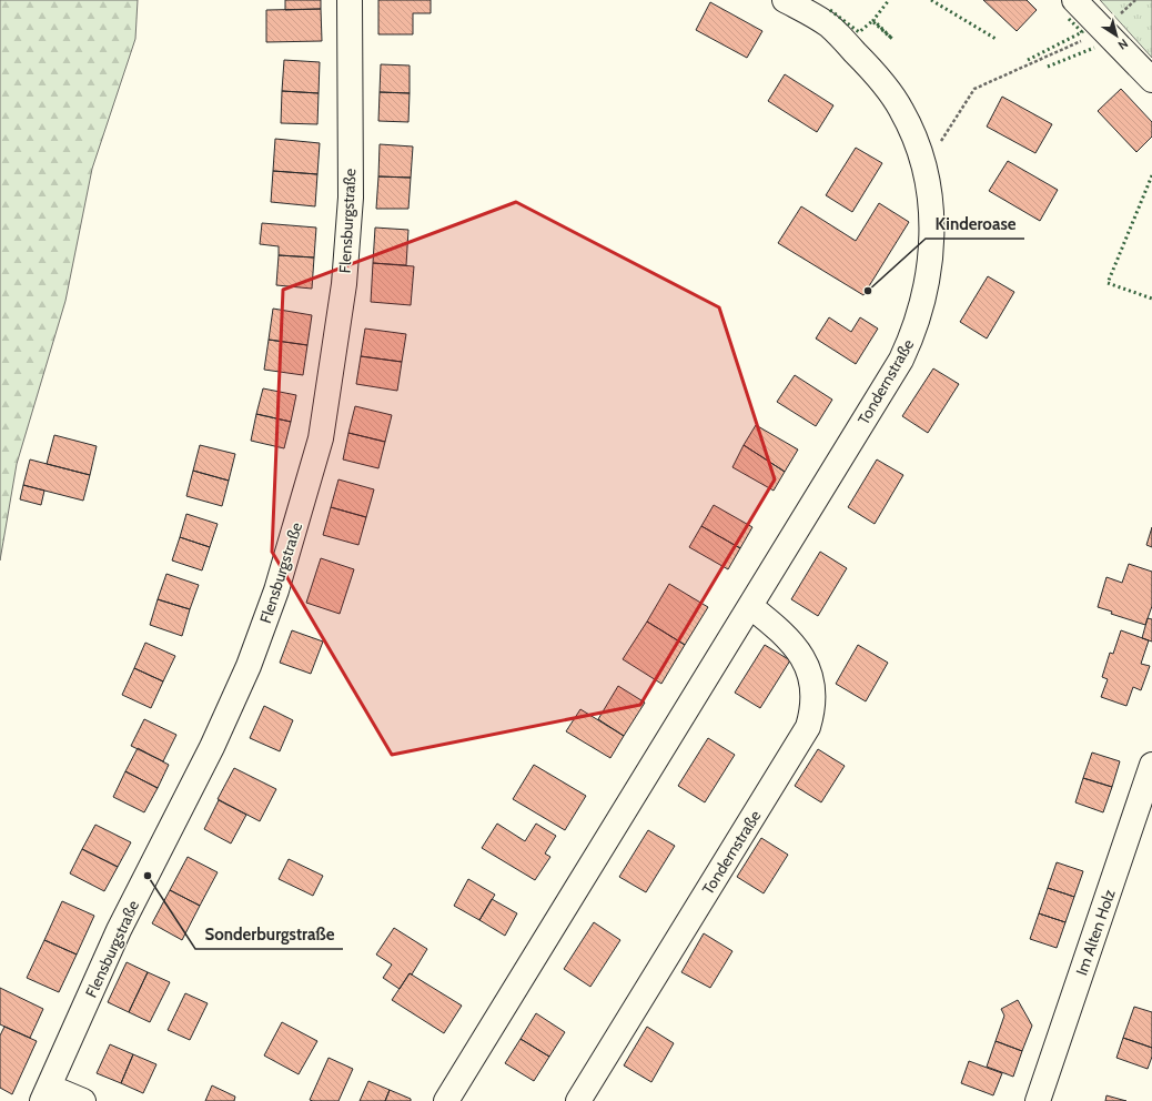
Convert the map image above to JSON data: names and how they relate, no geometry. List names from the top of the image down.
{
  "streets": {
    "street": ["Flensburgstraße", "Tondernstraße", "Im Alten Holz"]
  },
  "places": ["Kinderoase", "Sonderburgstraße"],
  "north": "bottom right"
}
